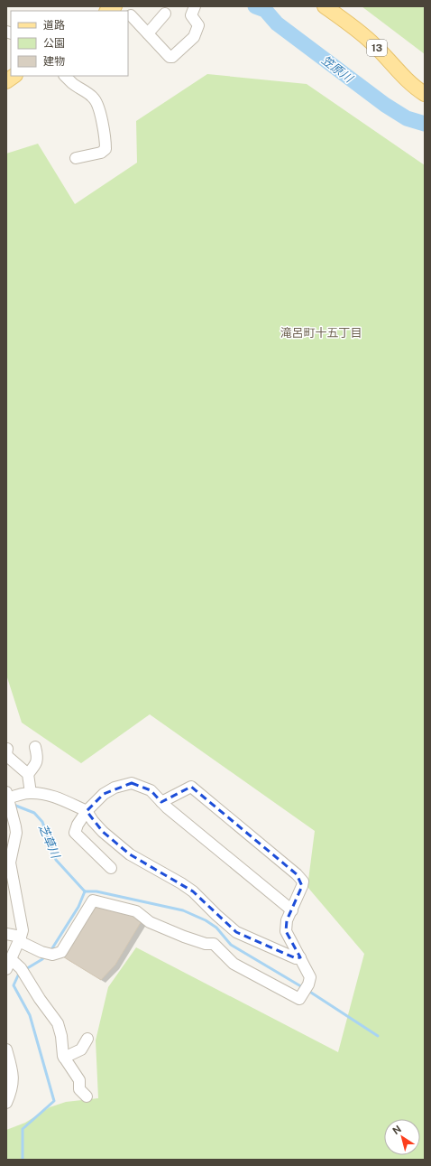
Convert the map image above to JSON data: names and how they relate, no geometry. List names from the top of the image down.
{
  "streets": {
    "main road": ["13"]
  },
  "districts": ["滝呂町十五丁目"],
  "water": ["笠原川", "芝草川"],
  "legend": ["道路", "公園", "建物"],
  "north": "top left"
}
